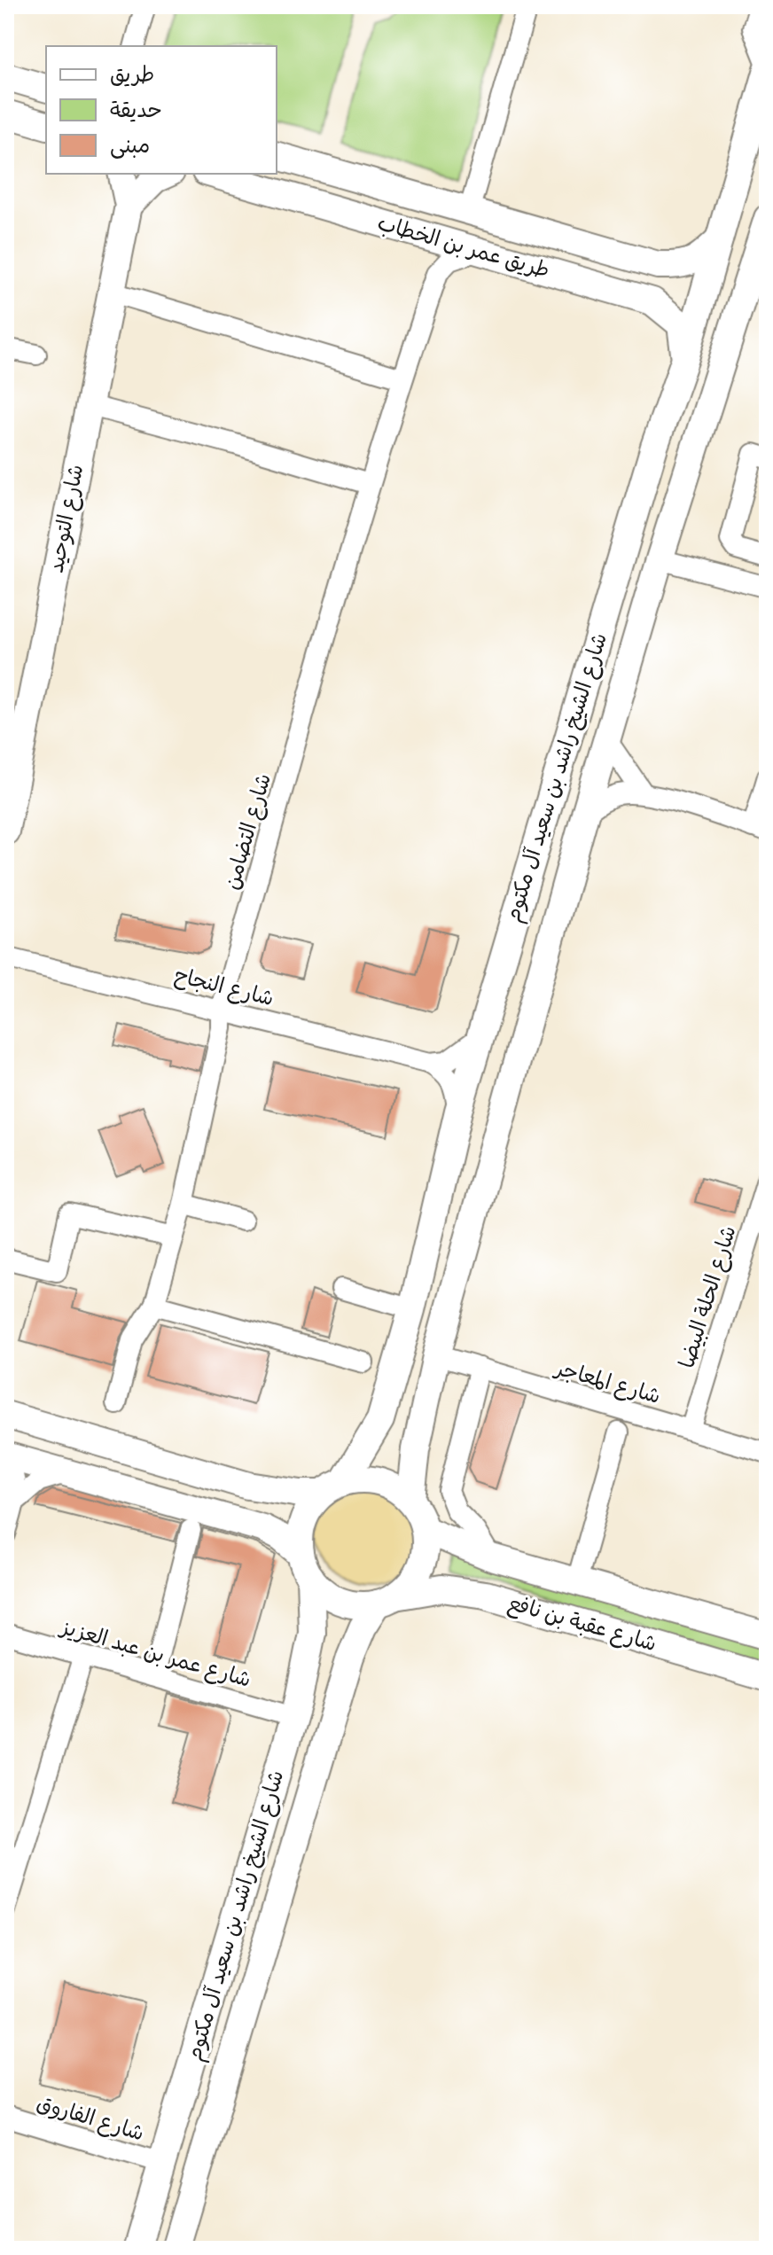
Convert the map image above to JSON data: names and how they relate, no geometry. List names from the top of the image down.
{
  "streets": {
    "street": [
      "طريق عمر بن الخطاب",
      "شارع التوحيد",
      "شارع الشيخ راشد بن سعيد آل مكتوم",
      "شارع التضامن",
      "شارع النجاح",
      "شارع الحلة البيضا",
      "شارع المعاجر",
      "شارع عقبة بن نافع",
      "شارع عمر بن عبد العزيز",
      "شارع الفاروق"
    ]
  },
  "crossings": [
    ["طريق عمر بن الخطاب", "شارع الشيخ راشد بن سعيد آل مكتوم"],
    ["شارع الشيخ راشد بن سعيد آل مكتوم", "شارع النجاح"],
    ["شارع الشيخ راشد بن سعيد آل مكتوم", "شارع المعاجر"],
    ["شارع الشيخ راشد بن سعيد آل مكتوم", "شارع عقبة بن نافع"],
    ["شارع الشيخ راشد بن سعيد آل مكتوم", "شارع عمر بن عبد العزيز"],
    ["شارع الشيخ راشد بن سعيد آل مكتوم", "شارع الفاروق"],
    ["شارع التضامن", "شارع النجاح"],
    ["شارع الحلة البيضا", "شارع المعاجر"]
  ],
  "legend": ["طريق", "حديقة", "مبنى"]
}
